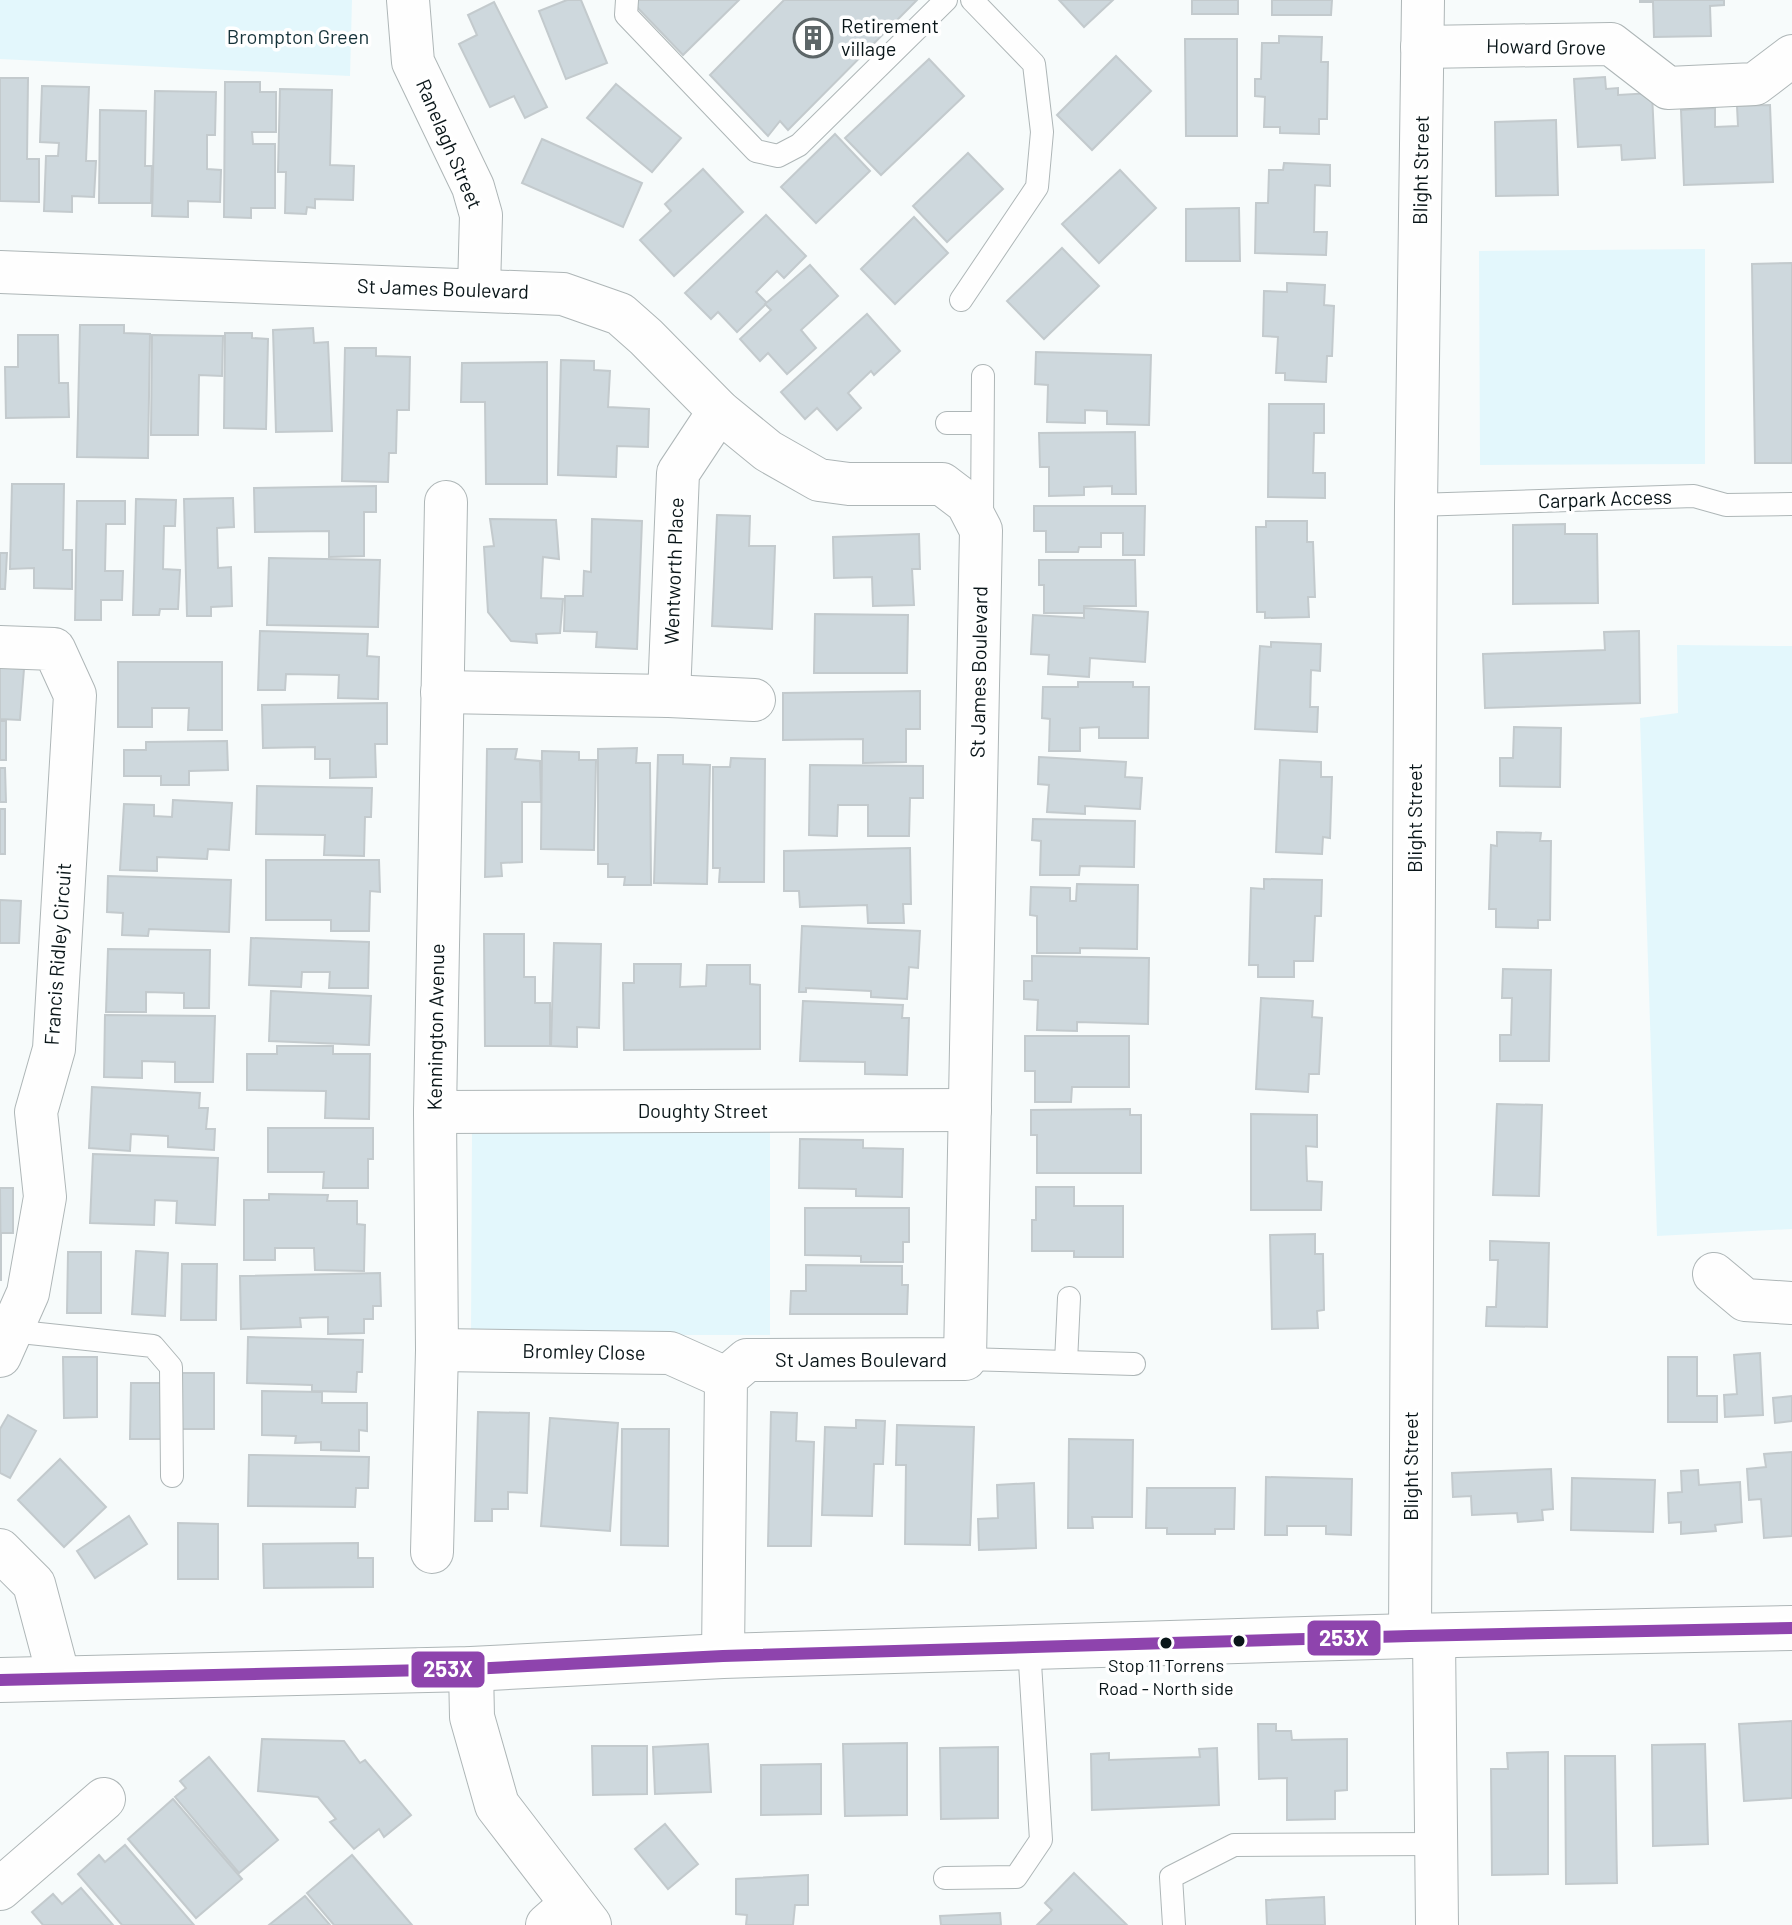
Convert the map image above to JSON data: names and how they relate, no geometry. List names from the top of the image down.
{
  "streets": {
    "street": [
      "Howard Grove",
      "Ranelagh Street",
      "Blight Street",
      "St James Boulevard",
      "Wentworth Place",
      "Francis Ridley Circuit",
      "Kennington Avenue",
      "Doughty Street",
      "Bromley Close"
    ],
    "lane": ["Carpark Access"]
  },
  "crossings": [
    ["Howard Grove", "Blight Street"],
    ["Ranelagh Street", "St James Boulevard"],
    ["Blight Street", "Carpark Access"],
    ["St James Boulevard", "Wentworth Place"],
    ["St James Boulevard", "Doughty Street"],
    ["St James Boulevard", "Bromley Close"],
    ["Kennington Avenue", "Doughty Street"],
    ["Kennington Avenue", "Bromley Close"]
  ],
  "parks": ["Brompton Green"],
  "places": {
    "building": ["Retirement village"],
    "other": ["Stop 11 Torrens Road - North side"]
  },
  "lines": ["transit line 253X"]
}
